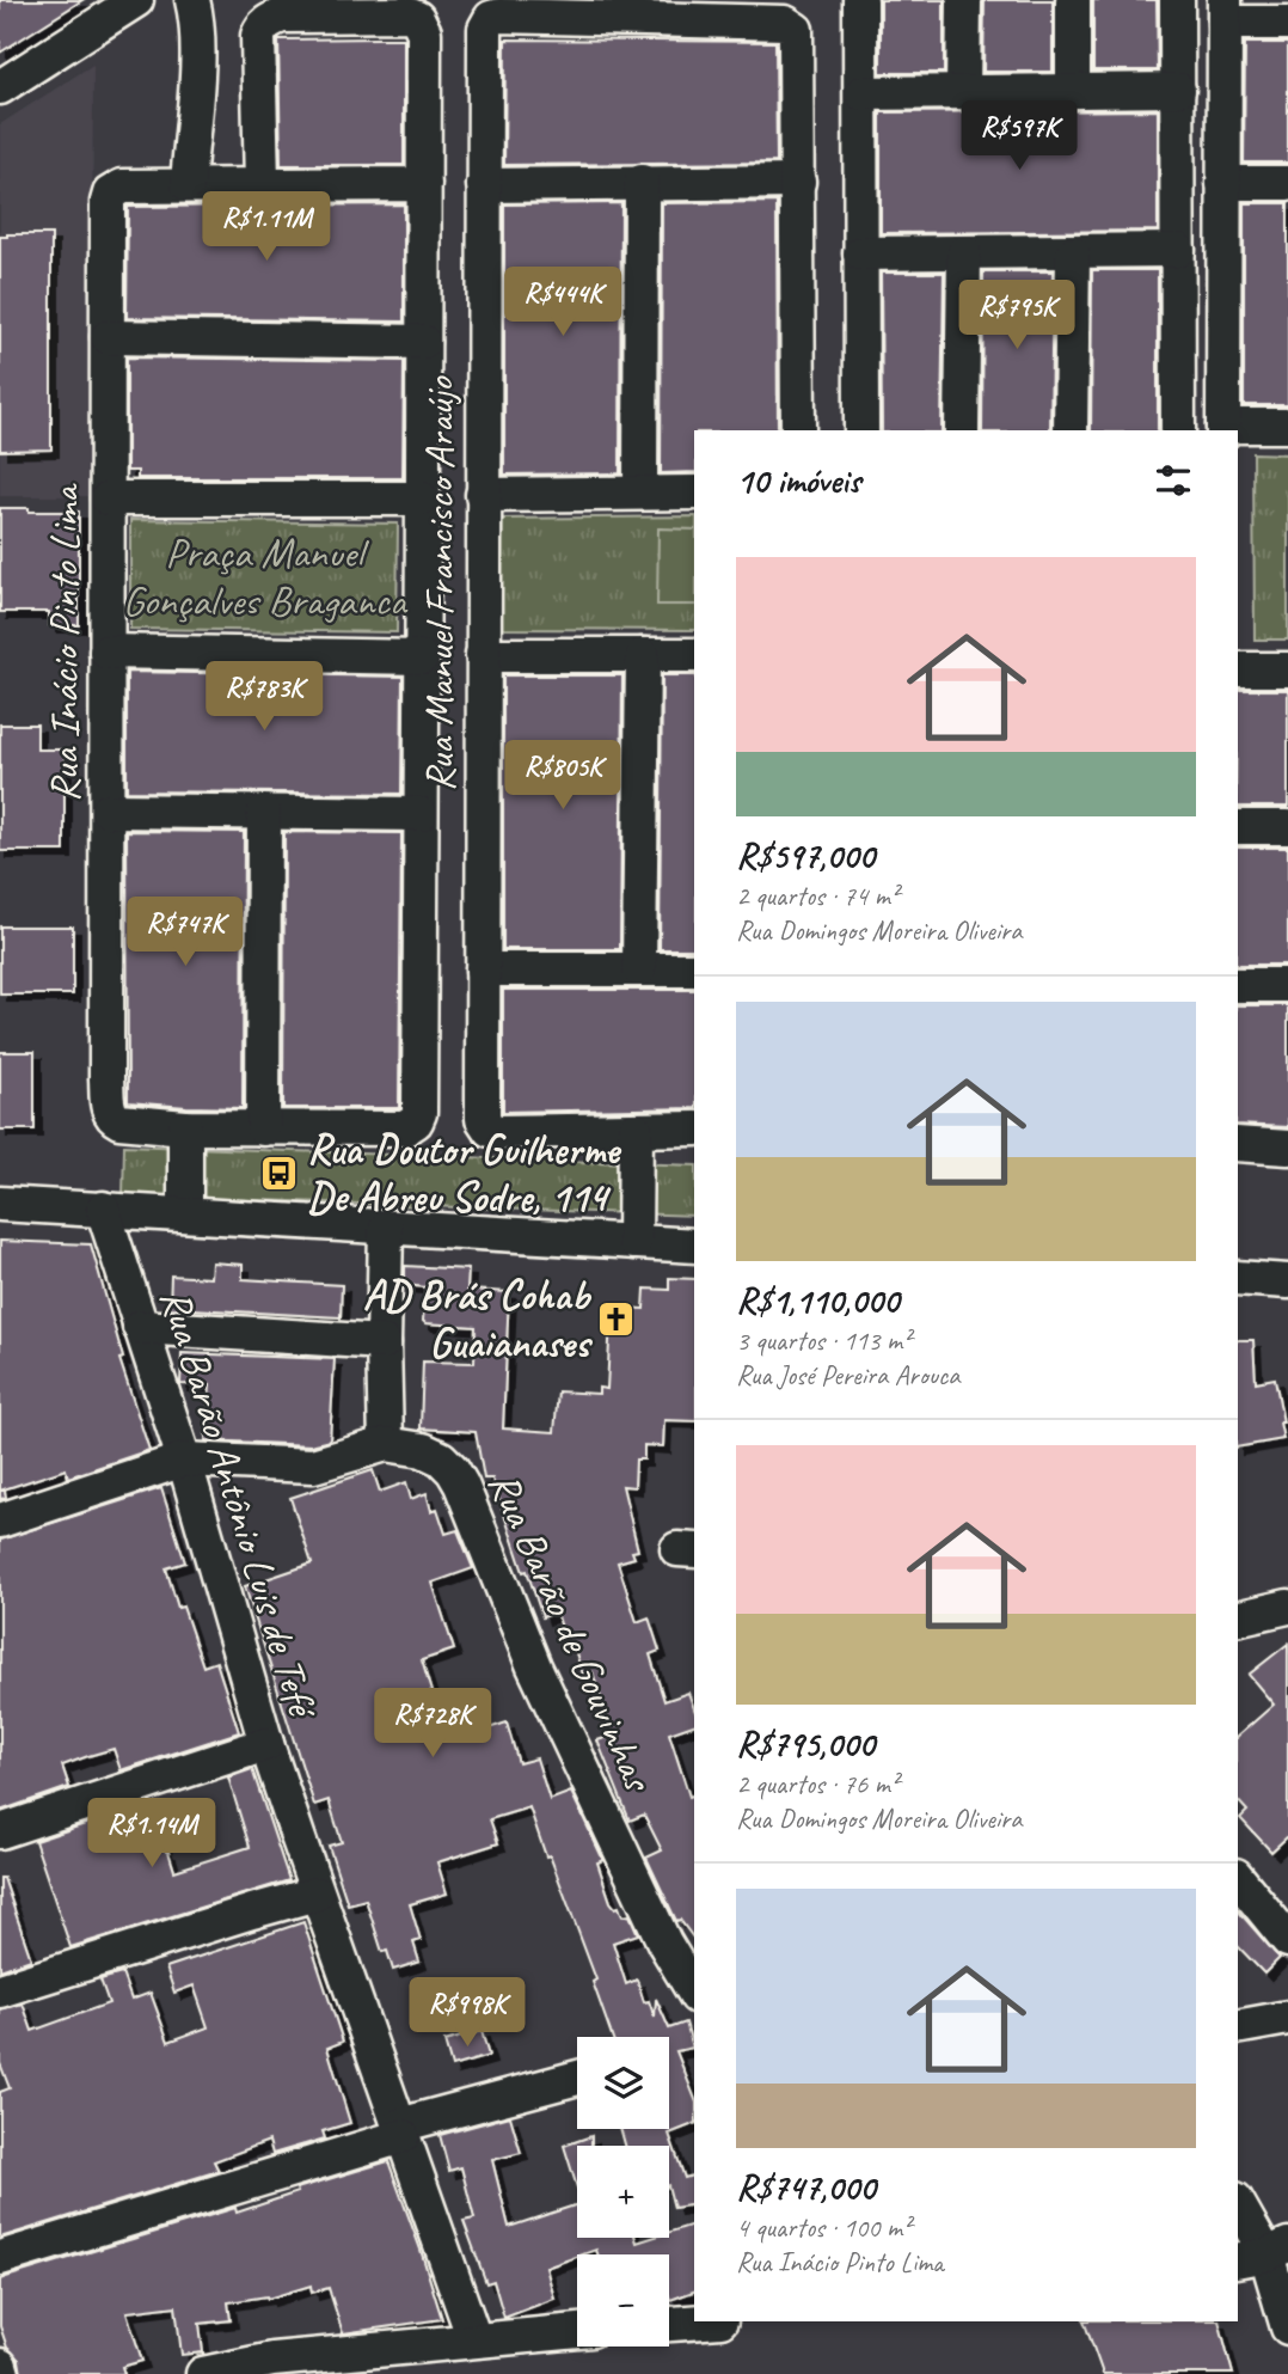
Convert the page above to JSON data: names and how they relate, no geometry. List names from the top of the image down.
{
  "streets": {
    "street": [
      "Rua Manuel Francisco Araújo",
      "Rua Inácio Pinto Lima",
      "Rua Barão Antônio Luis de Tefé",
      "Rua Barão de Gouvinhas"
    ]
  },
  "parks": ["Praça Manuel Gonçalves Braganca"],
  "places": {
    "bus stop": ["Rua Doutor Guilherme De Abreu Sodre, 114"],
    "church": ["AD Brás Cohab Guaianases"]
  },
  "page": {
    "price": [
      "R$597K",
      "R$1.11M",
      "R$444K",
      "R$795K",
      "R$783K",
      "R$805K",
      "R$747K",
      "R$728K",
      "R$1.14M",
      "R$998K"
    ],
    "heading": "10 imóveis",
    "list": [
      {
        "name": "R$597,000",
        "note": "2 quartos · 74 m² · Rua Domingos Moreira Oliveira"
      },
      {
        "name": "R$1,110,000",
        "note": "3 quartos · 113 m² · Rua José Pereira Arouca"
      },
      {
        "name": "R$795,000",
        "note": "2 quartos · 76 m² · Rua Domingos Moreira Oliveira"
      },
      {
        "name": "R$747,000",
        "note": "4 quartos · 100 m² · Rua Inácio Pinto Lima"
      }
    ],
    "map_buttons": ["+", "−"]
  }
}
